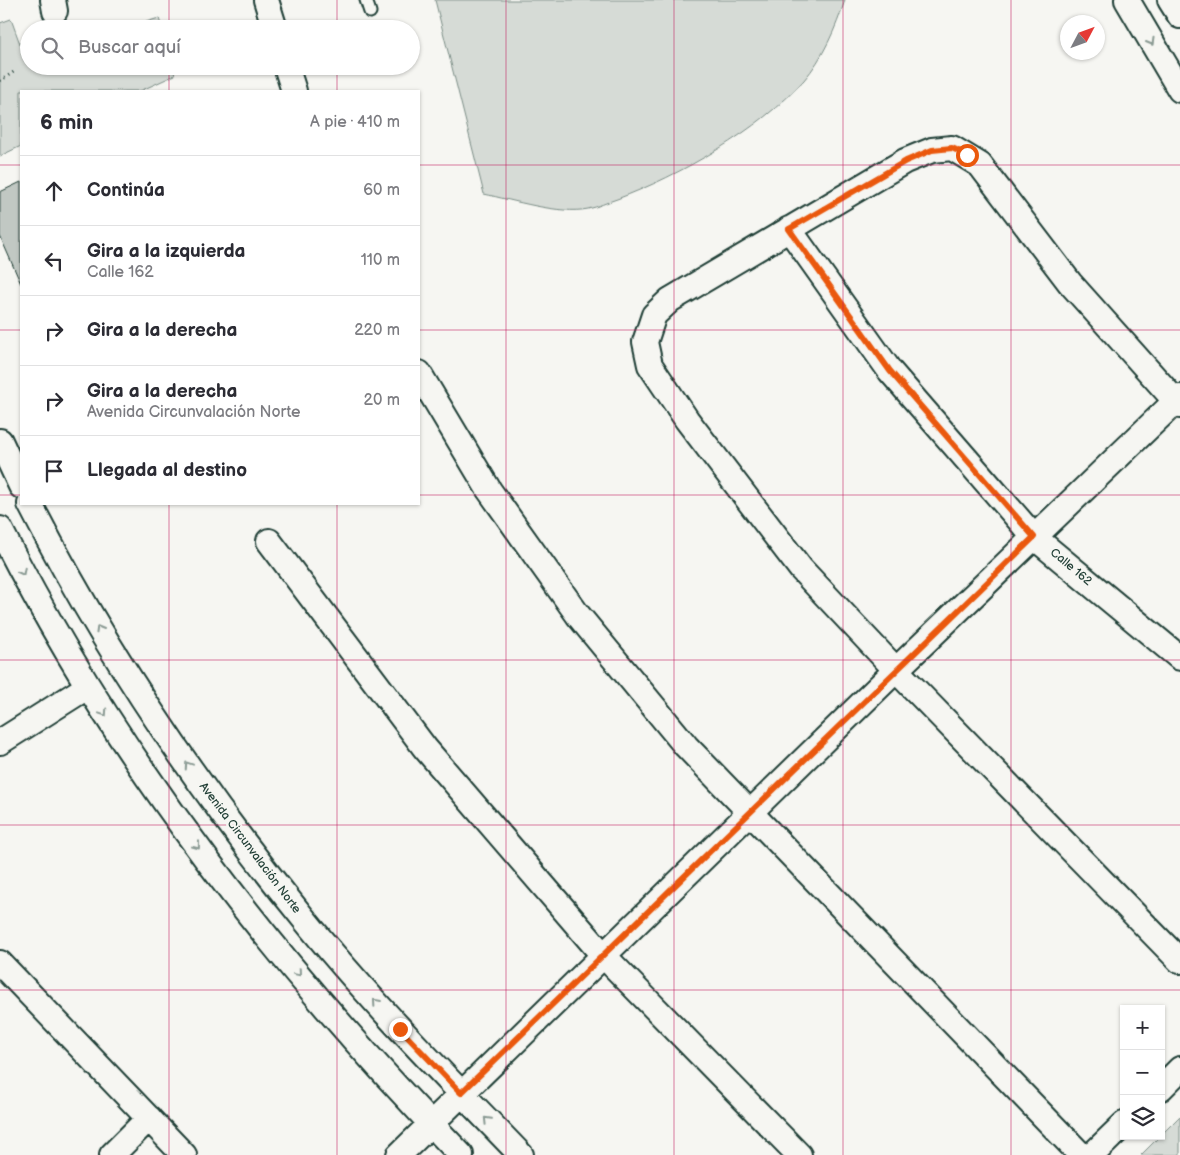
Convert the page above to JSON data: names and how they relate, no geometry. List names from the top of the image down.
{
  "streets": {
    "street": ["Calle 162", "Avenida Circunvalación Norte"]
  },
  "north": "top right",
  "page": {
    "search": "Buscar aquí",
    "heading": ["6 min", "A pie · 410 m"],
    "list": [
      ["Continúa", "60 m"],
      ["Gira a la izquierda", "Calle 162", "110 m"],
      ["Gira a la derecha", "220 m"],
      ["Gira a la derecha", "Avenida Circunvalación Norte", "20 m"],
      "Llegada al destino"
    ],
    "map_buttons": ["+", "−"]
  }
}
